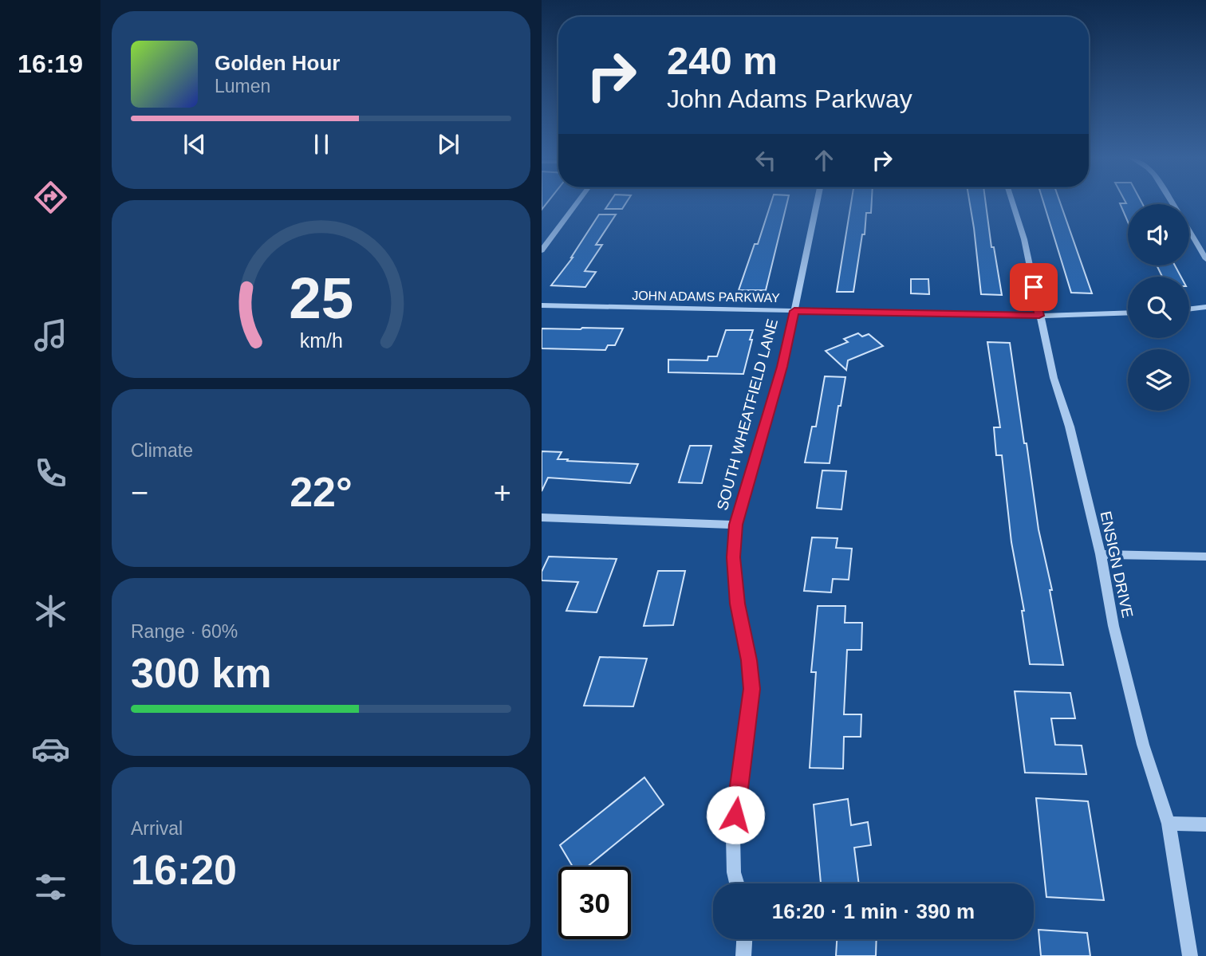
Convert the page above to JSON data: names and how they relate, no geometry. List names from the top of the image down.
{
  "streets": {
    "street": ["JOHN ADAMS PARKWAY", "SOUTH WHEATFIELD LANE", "ENSIGN DRIVE"]
  },
  "crossings": [
    ["JOHN ADAMS PARKWAY", "SOUTH WHEATFIELD LANE"],
    ["JOHN ADAMS PARKWAY", "ENSIGN DRIVE"]
  ],
  "page": {
    "tabs": "16:19",
    "turn": ["240 m", "John Adams Parkway"],
    "song": ["Golden Hour", "Lumen"],
    "tile": [
      "Climate",
      ["Range · 60%", "300 km"],
      ["Arrival", "16:20"]
    ],
    "heat": ["−", "22°", "+"],
    "limit": "30",
    "trip": "16:20 · 1 min · 390 m",
    "gauge": ["25", "km/h"]
  }
}
